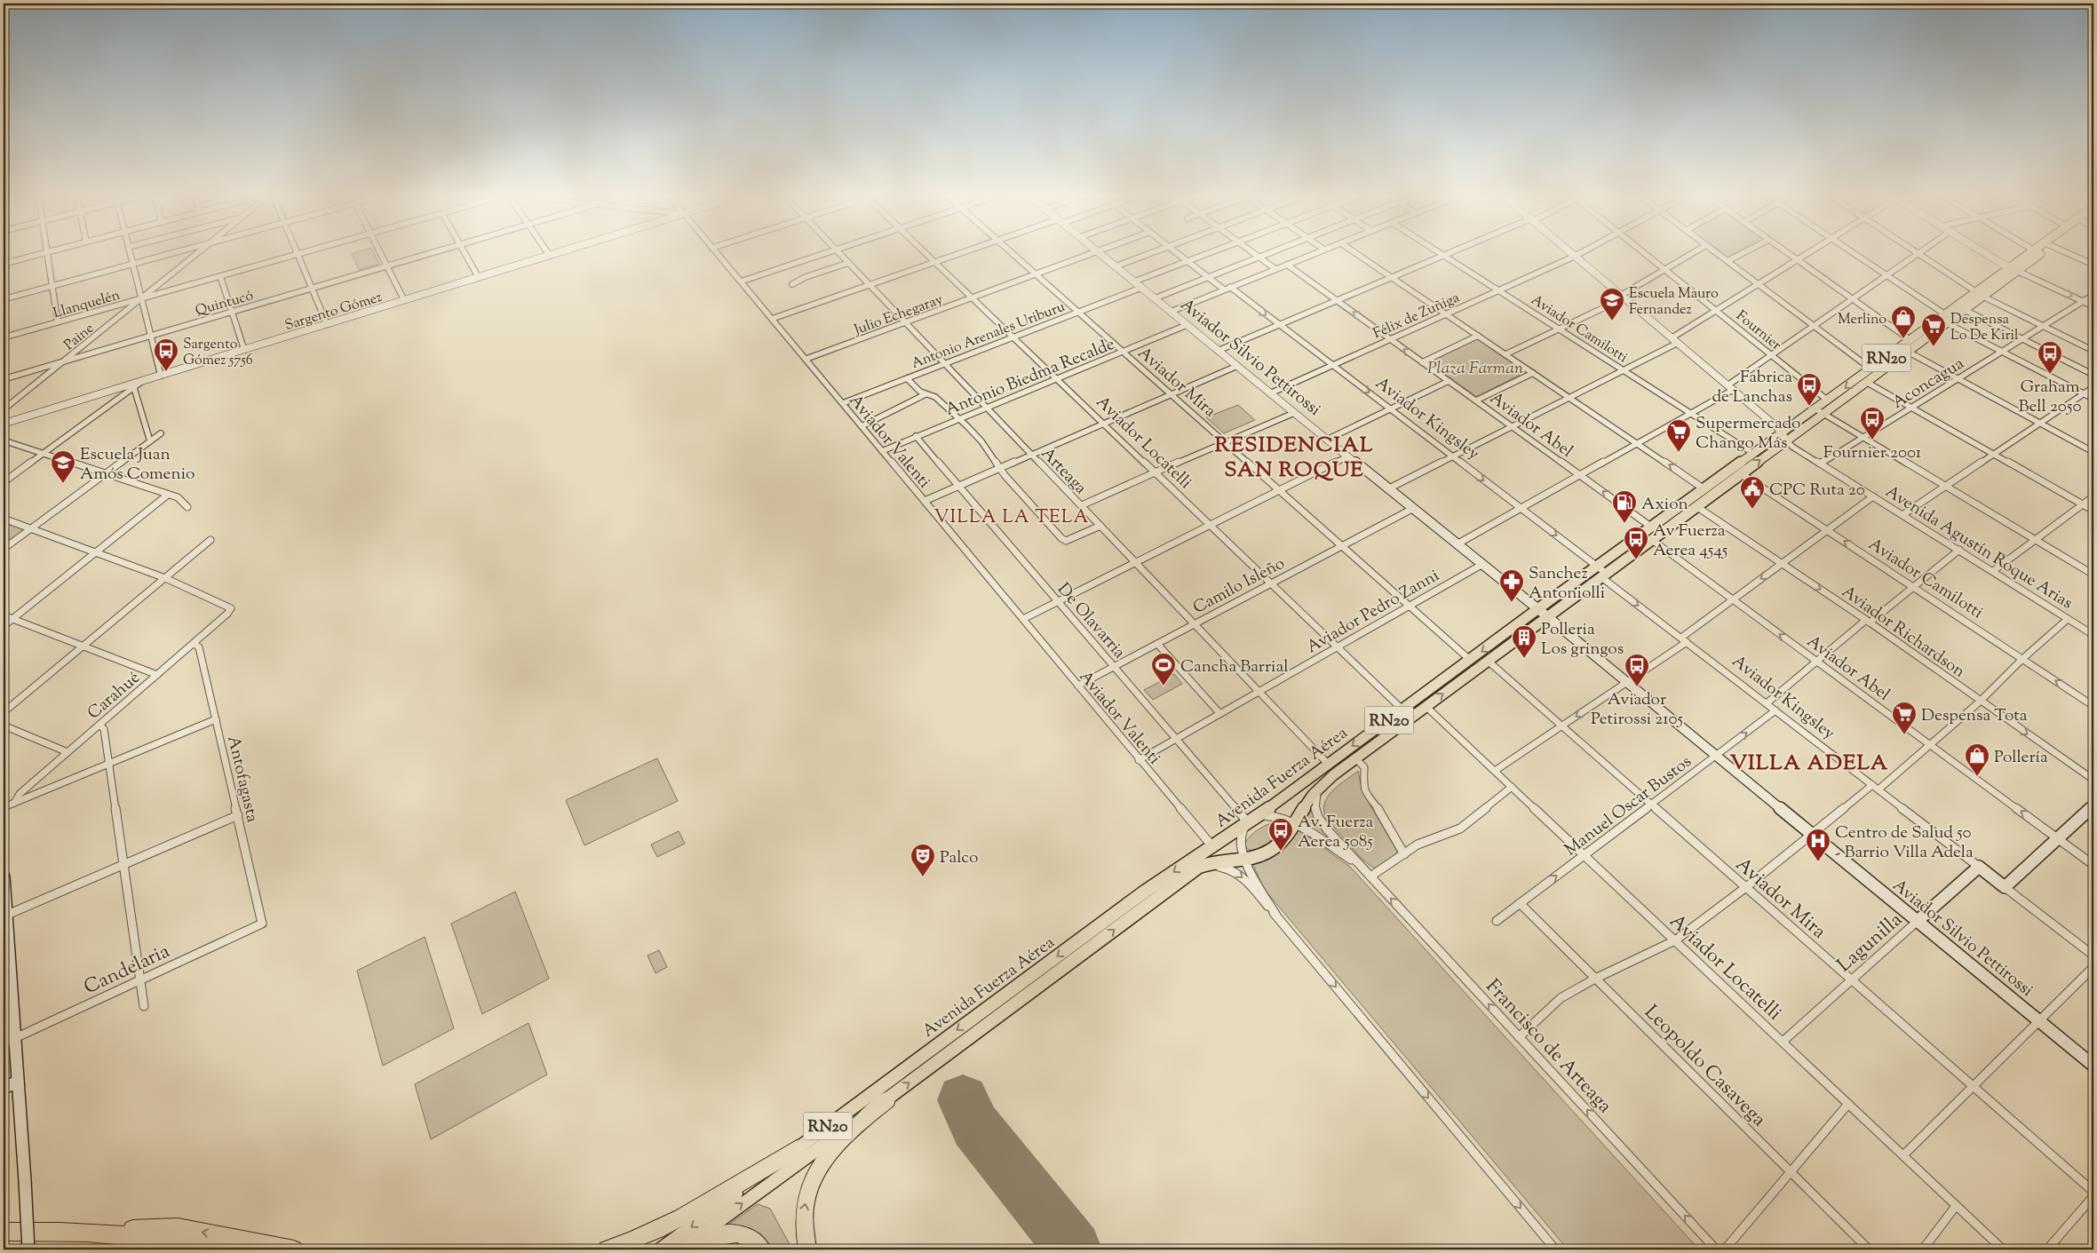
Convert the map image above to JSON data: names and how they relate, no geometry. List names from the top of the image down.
{
  "streets": {
    "main road": [
      "Sargento Gómez",
      "Aviador Silvio Pettirossi",
      "RN20",
      "Aviador Kingsley",
      "Avenida Agustín Roque Arias",
      "Avenida Fuerza Aérea",
      "Lagunilla"
    ],
    "street": [
      "Quintucó",
      "Llanquelén",
      "Julio Echegaray",
      "Félix de Zuñiga",
      "Aviador Camilotti",
      "Fournier",
      "Antonio Arenales Uriburu",
      "Paine",
      "Antonio Biedma Recalde",
      "Aviador Mira",
      "Aconcagua",
      "Aviador Abel",
      "Aviador Valenti",
      "Aviador Locatelli",
      "Arteaga",
      "Camilo Isleño",
      "Aviador Pedro Zanni",
      "De Olavarria",
      "Aviador Richardson",
      "Carahué",
      "Antofagasta",
      "Manuel Oscar Bustos",
      "Candelaria",
      "Francisco de Arteaga",
      "Leopoldo Casavega"
    ]
  },
  "crossings": [
    ["Quintucó", "Paine"],
    ["Llanquelén", "Paine"],
    ["Julio Echegaray", "Aviador Mira"],
    ["Julio Echegaray", "Aviador Valenti"],
    ["Julio Echegaray", "Aviador Locatelli"],
    ["Julio Echegaray", "Arteaga"],
    ["Félix de Zuñiga", "Aviador Camilotti"],
    ["Félix de Zuñiga", "Aviador Silvio Pettirossi"],
    ["Félix de Zuñiga", "Aviador Kingsley"],
    ["Félix de Zuñiga", "Aviador Abel"],
    ["Félix de Zuñiga", "Avenida Agustín Roque Arias"],
    ["Aviador Camilotti", "Avenida Fuerza Aérea"],
    ["Fournier", "Avenida Fuerza Aérea"],
    ["Antonio Arenales Uriburu", "Aviador Silvio Pettirossi"],
    ["Antonio Arenales Uriburu", "Aviador Mira"],
    ["Antonio Arenales Uriburu", "Aviador Valenti"],
    ["Antonio Arenales Uriburu", "Aviador Locatelli"],
    ["Antonio Arenales Uriburu", "Arteaga"],
    ["Aviador Silvio Pettirossi", "Antonio Biedma Recalde"],
    ["Aviador Silvio Pettirossi", "Camilo Isleño"],
    ["Aviador Silvio Pettirossi", "Aviador Pedro Zanni"],
    ["Aviador Silvio Pettirossi", "Avenida Fuerza Aérea"],
    ["Aviador Silvio Pettirossi", "Manuel Oscar Bustos"],
    ["Aviador Silvio Pettirossi", "Lagunilla"],
    ["Antonio Biedma Recalde", "Aviador Mira"],
    ["Antonio Biedma Recalde", "Aviador Valenti"],
    ["Antonio Biedma Recalde", "Aviador Locatelli"],
    ["Antonio Biedma Recalde", "Arteaga"],
    ["Antonio Biedma Recalde", "De Olavarria"],
    ["Aviador Mira", "Camilo Isleño"],
    ["Aviador Mira", "Aviador Pedro Zanni"],
    ["Aviador Mira", "Avenida Fuerza Aérea"],
    ["Aviador Mira", "Manuel Oscar Bustos"],
    ["Aviador Mira", "Lagunilla"],
    ["Aconcagua", "Avenida Agustín Roque Arias"],
    ["Aviador Kingsley", "Avenida Fuerza Aérea"],
    ["Aviador Kingsley", "Manuel Oscar Bustos"],
    ["Aviador Kingsley", "Lagunilla"],
    ["Aviador Abel", "Avenida Fuerza Aérea"],
    ["Aviador Valenti", "Camilo Isleño"],
    ["Aviador Valenti", "Aviador Pedro Zanni"],
    ["Aviador Valenti", "Avenida Fuerza Aérea"],
    ["Aviador Locatelli", "Camilo Isleño"],
    ["Aviador Locatelli", "Aviador Pedro Zanni"],
    ["Aviador Locatelli", "Avenida Fuerza Aérea"],
    ["Aviador Locatelli", "Manuel Oscar Bustos"],
    ["Aviador Locatelli", "Lagunilla"],
    ["Arteaga", "Camilo Isleño"],
    ["Arteaga", "Aviador Pedro Zanni"],
    ["Arteaga", "Avenida Fuerza Aérea"],
    ["Avenida Agustín Roque Arias", "Avenida Fuerza Aérea"],
    ["Camilo Isleño", "De Olavarria"],
    ["Aviador Pedro Zanni", "De Olavarria"],
    ["De Olavarria", "Avenida Fuerza Aérea"],
    ["Aviador Richardson", "Avenida Fuerza Aérea"],
    ["Carahué", "Antofagasta"],
    ["Avenida Fuerza Aérea", "Francisco de Arteaga"],
    ["Antofagasta", "Candelaria"],
    ["Manuel Oscar Bustos", "Leopoldo Casavega"]
  ],
  "one_way": [
    "Aviador Kingsley",
    "Aviador Abel",
    "Aviador Richardson",
    "Manuel Oscar Bustos",
    "Francisco de Arteaga"
  ],
  "districts": ["RESIDENCIAL SAN ROQUE", "VILLA LA TELA", "VILLA ADELA"],
  "parks": ["Plaza Farman"],
  "places": {
    "school or university": ["Escuela Mauro Fernandez", "Escuela Juan Amós Comenio"],
    "shop": ["Merlino", "Pollería"],
    "supermarket": ["Despensa Lo De Kiril", "Supermercado Chango Más", "Despensa Tota"],
    "bus stop": [
      "Sargento Gómez 5756",
      "Graham Bell 2050",
      "Fabrica de Lanchas",
      "Fournier 2001",
      "Av Fuerza Aerea 4545",
      "Aviador Petirossi 2105",
      "Av. Fuerza Aerea 5085"
    ],
    "public building": ["CPC Ruta 20"],
    "fuel station": ["Axion"],
    "pharmacy": ["Sanchez Antoniolli"],
    "building": ["Polleria Los gringos"],
    "sports": ["Cancha Barrial"],
    "hospital": ["Centro de Salud 50 - Barrio Villa Adela"],
    "theatre": ["Palco"]
  }
}
